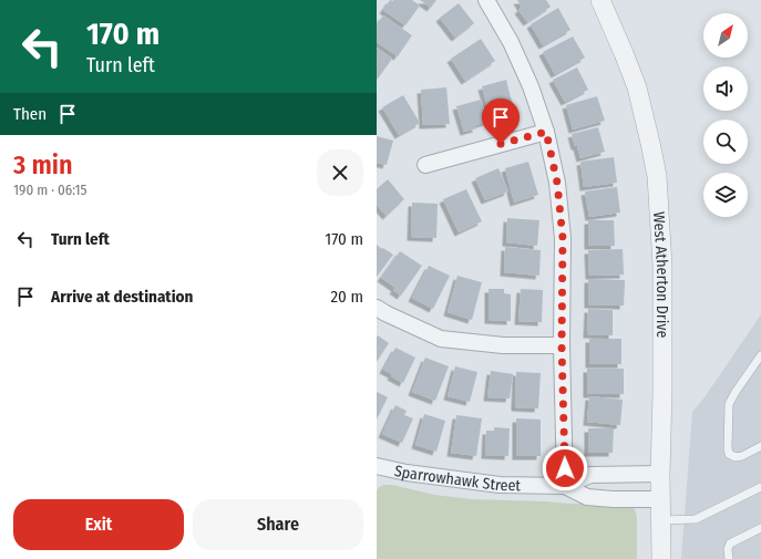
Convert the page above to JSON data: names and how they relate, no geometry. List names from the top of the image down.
{
  "streets": {
    "street": ["West Atherton Drive", "Sparrowhawk Street"]
  },
  "north": "top right",
  "page": {
    "turn": ["170 m", "Turn left"],
    "then": "Then",
    "heading": ["3 min", "190 m · 06:15"],
    "list": [
      {
        "name": "Turn left",
        "value": "170 m"
      },
      {
        "name": "Arrive at destination",
        "value": "20 m"
      }
    ],
    "buttons": ["Exit", "Share"]
  }
}
